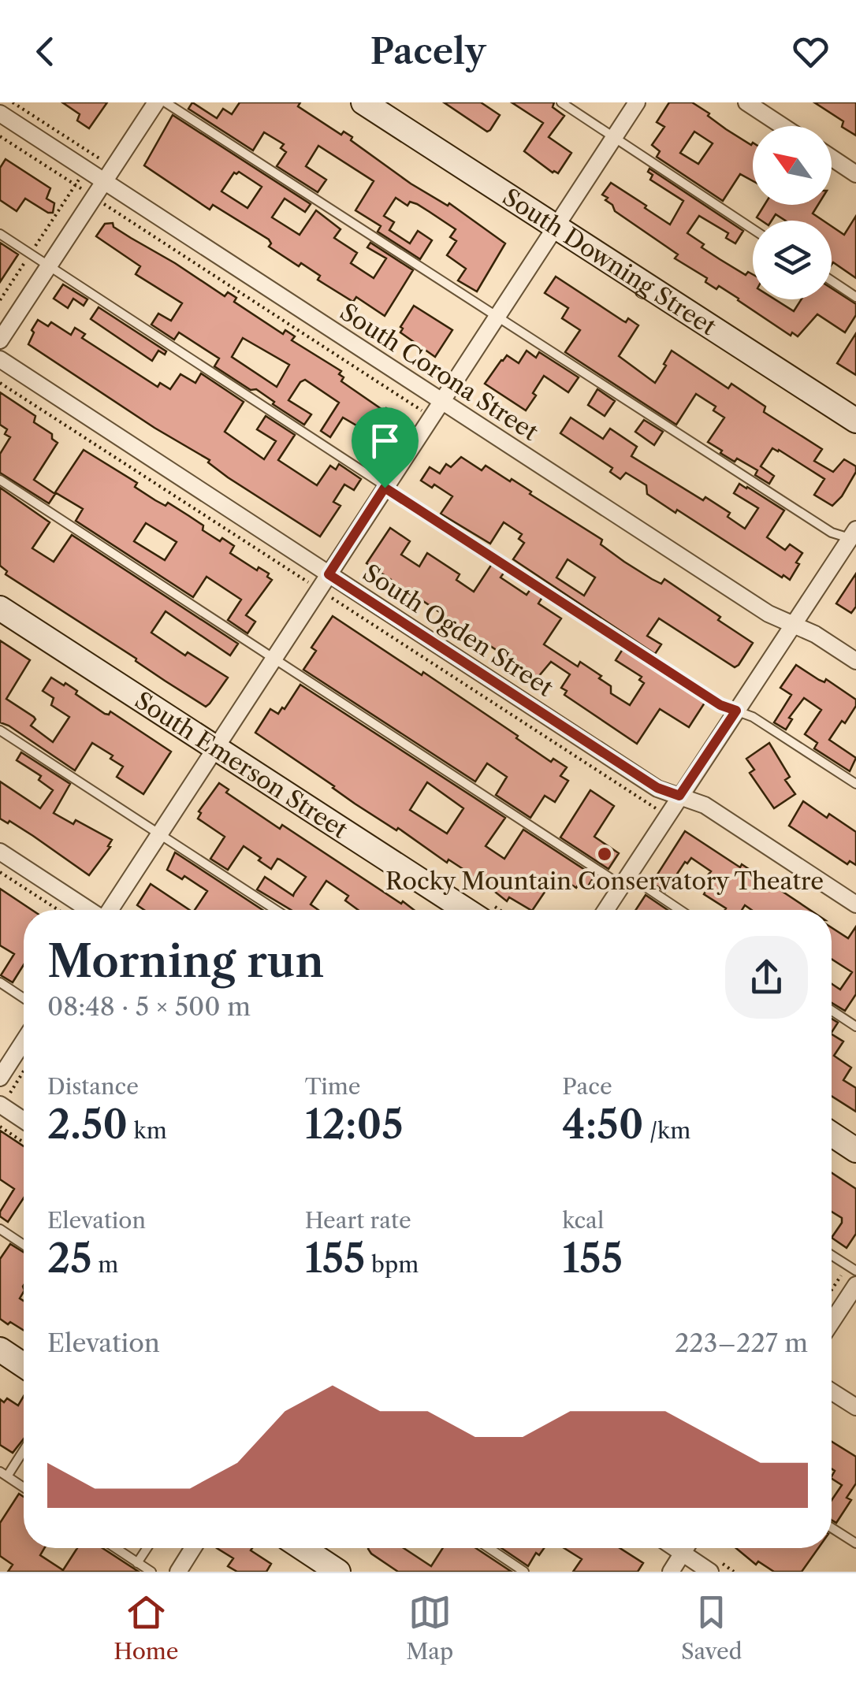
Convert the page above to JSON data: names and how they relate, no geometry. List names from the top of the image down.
{
  "streets": {
    "street": [
      "South Downing Street",
      "South Corona Street",
      "South Ogden Street",
      "South Emerson Street"
    ]
  },
  "places": ["Rocky Mountain Conservatory Theatre"],
  "north": "top left",
  "page": {
    "header": "Pacely",
    "heading": ["Morning run", "08:48 · 5 × 500 m"],
    "stats": [
      ["Distance", "2.50 km"],
      ["Time", "12:05"],
      ["Pace", "4:50 /km"],
      ["Elevation", "25 m"],
      ["Heart rate", "155 bpm"],
      ["kcal", "155"]
    ],
    "chart": ["Elevation", "223–227 m"],
    "tabs": ["Home", "Map", "Saved"]
  }
}
